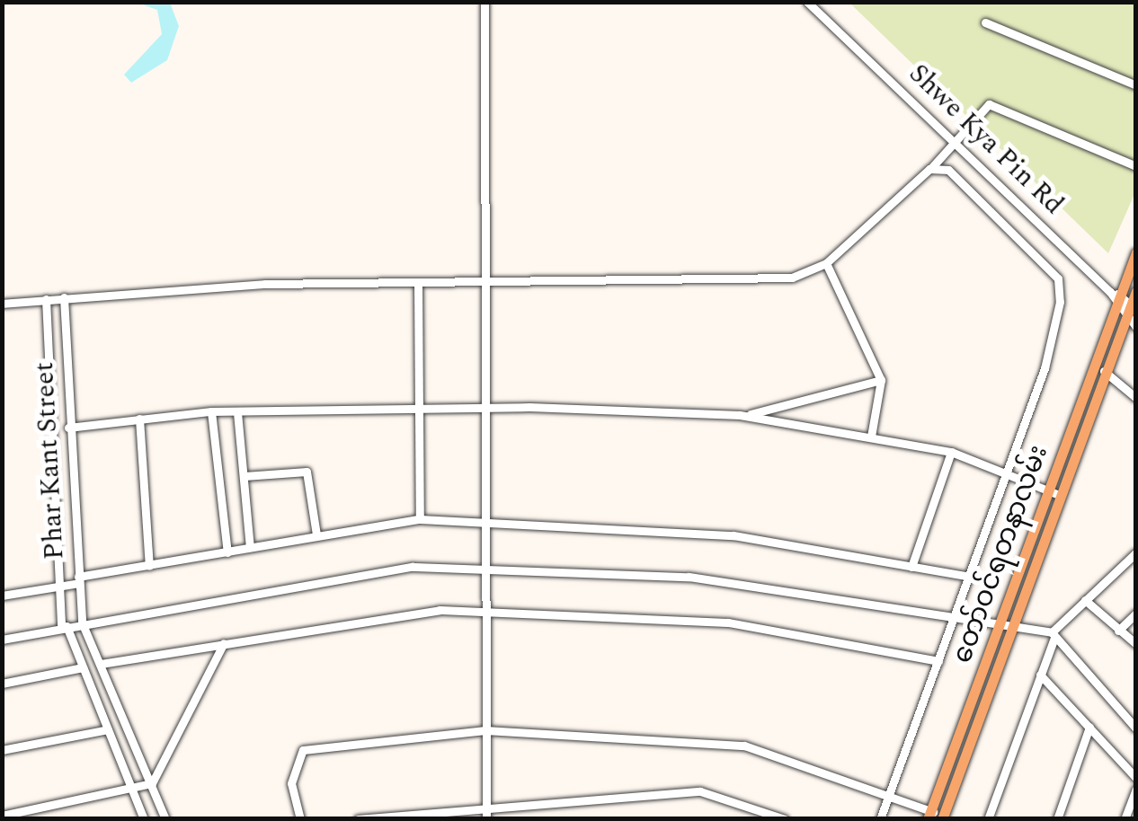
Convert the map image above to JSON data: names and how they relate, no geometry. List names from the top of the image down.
{
  "streets": {
    "main road": ["တော်ဝင်ရတနာလမ်း"],
    "street": ["Shwe Kya Pin Rd", "Phar Kant Street"]
  },
  "crossings": [
    ["Shwe Kya Pin Rd", "တော်ဝင်ရတနာလမ်း"]
  ]
}
